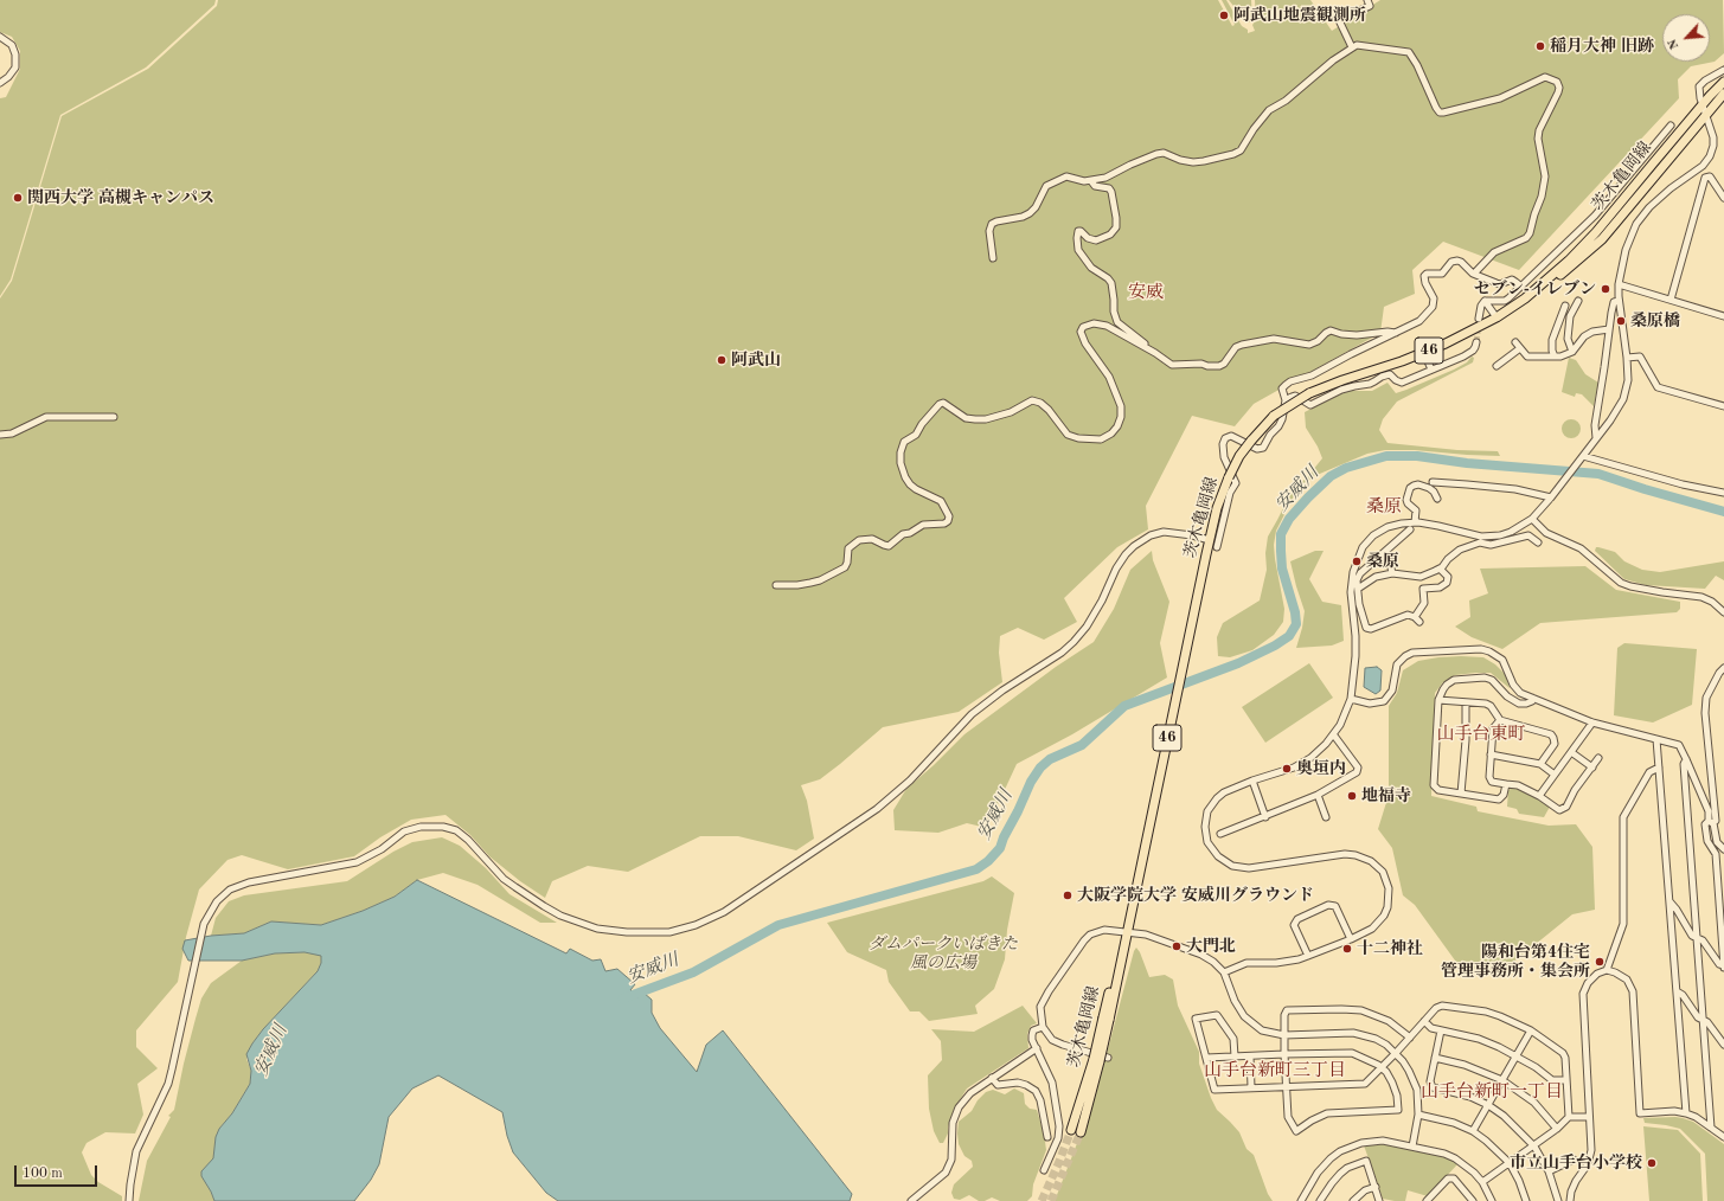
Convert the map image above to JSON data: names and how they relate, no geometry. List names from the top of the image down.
{
  "streets": {
    "main road": ["茨木亀岡線", "46"]
  },
  "districts": [
    "安威",
    "桑原",
    "山手台東町",
    "山手台新町三丁目",
    "山手台新町一丁目"
  ],
  "water": ["安威川"],
  "parks": ["ダムパークいばきた 風の広場"],
  "places": [
    "阿武山地震観測所",
    "稲月大神 旧跡",
    "関西大学 高槻キャンパス",
    "セブン-イレブン",
    "桑原橋",
    "阿武山",
    "桑原",
    "奥垣内",
    "地福寺",
    "大阪学院大学 安威川グラウンド",
    "大門北",
    "十二神社",
    "陽和台第4住宅 管理事務所・集会所",
    "市立山手台小学校"
  ],
  "scale_bar": "100 m",
  "north": "bottom left"
}
